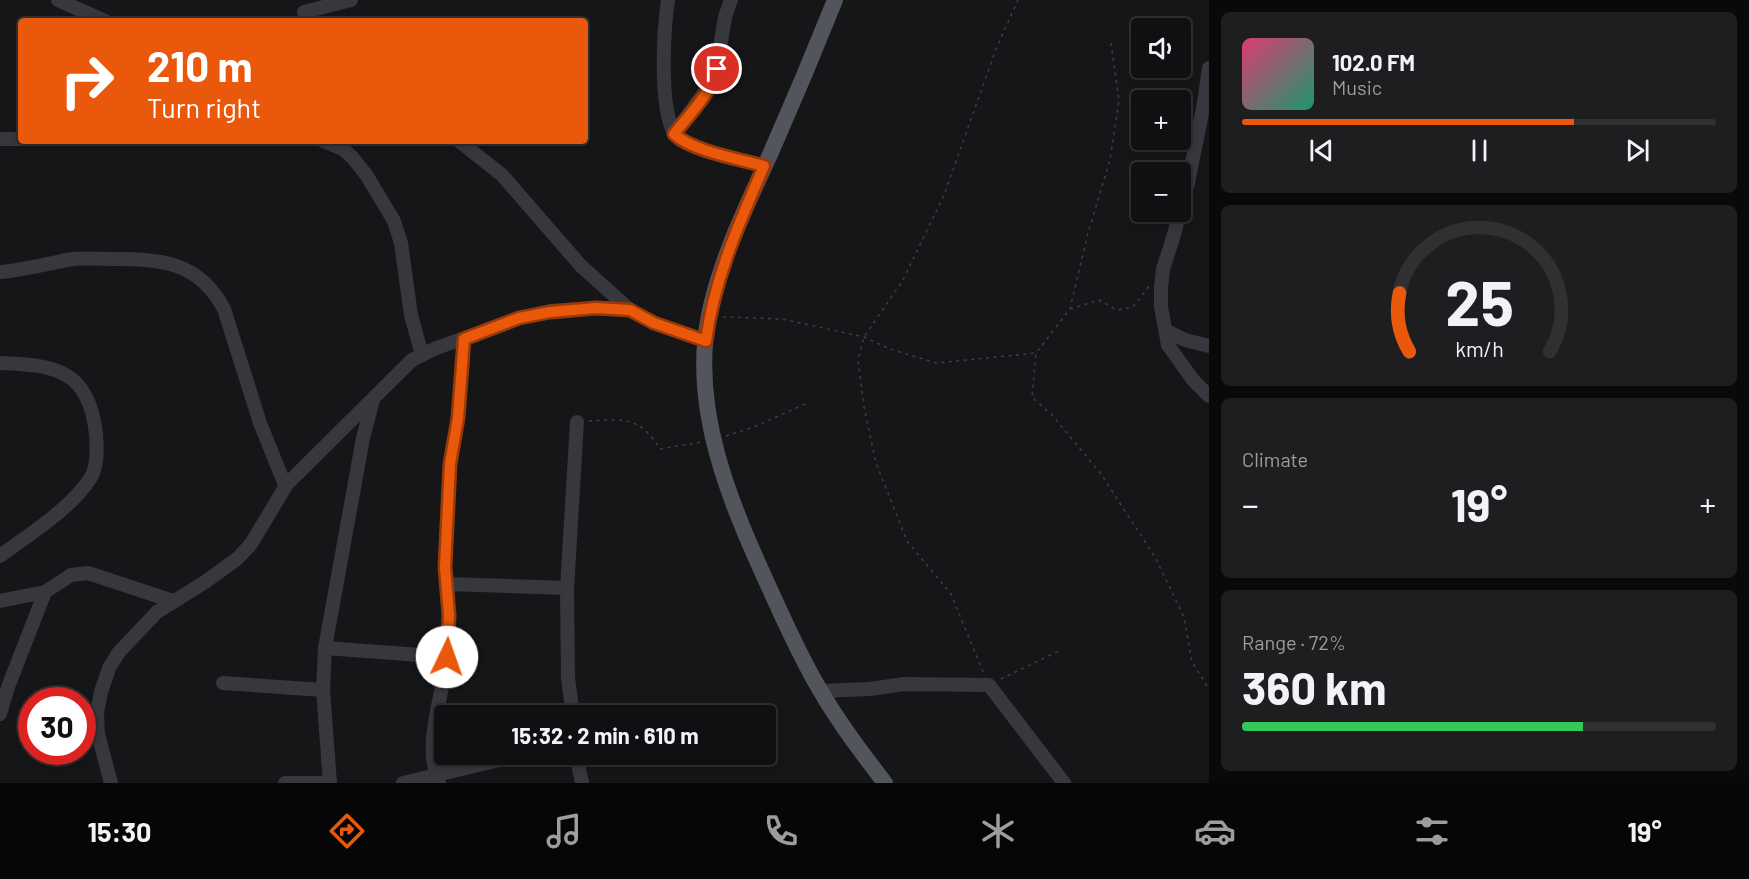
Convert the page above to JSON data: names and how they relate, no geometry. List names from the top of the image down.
{
  "page": {
    "map_buttons": ["+", "−"],
    "turn": ["210 m", "Turn right"],
    "song": ["102.0 FM", "Music"],
    "tile": [
      "Climate",
      ["Range · 72%", "360 km"]
    ],
    "heat": ["−", "19°", "+"],
    "limit": "30",
    "trip": "15:32 · 2 min · 610 m",
    "tabs": ["15:30", "19°"],
    "gauge": ["25", "km/h"]
  }
}
